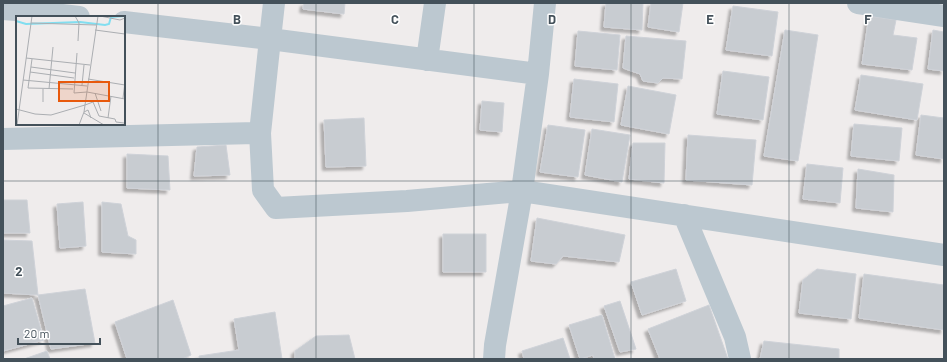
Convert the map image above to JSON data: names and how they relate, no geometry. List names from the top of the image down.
{
  "scale_bar": "20 m",
  "grid": {
    "columns": [
      "B",
      "C",
      "D",
      "E",
      "F"
    ],
    "rows": ["2"]
  }
}
